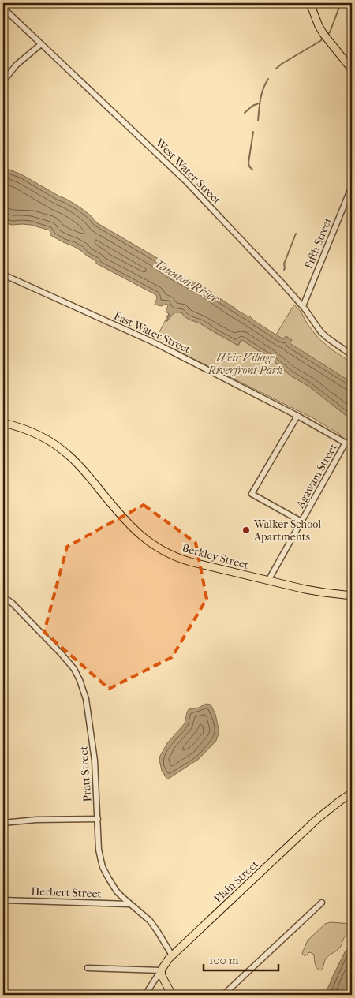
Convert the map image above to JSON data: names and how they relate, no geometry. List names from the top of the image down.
{
  "streets": {
    "main road": ["Berkley Street", "Plain Street"],
    "street": [
      "West Water Street",
      "Fifth Street",
      "East Water Street",
      "Agawam Street",
      "Pratt Street",
      "Herbert Street"
    ]
  },
  "crossings": [
    ["West Water Street", "Fifth Street"],
    ["East Water Street", "Agawam Street"],
    ["Agawam Street", "Berkley Street"],
    ["Pratt Street", "Plain Street"],
    ["Pratt Street", "Herbert Street"]
  ],
  "water": ["Taunton River"],
  "parks": ["Weir Village Riverfront Park"],
  "places": ["Walker School Apartments"],
  "scale_bar": "100 m"
}
